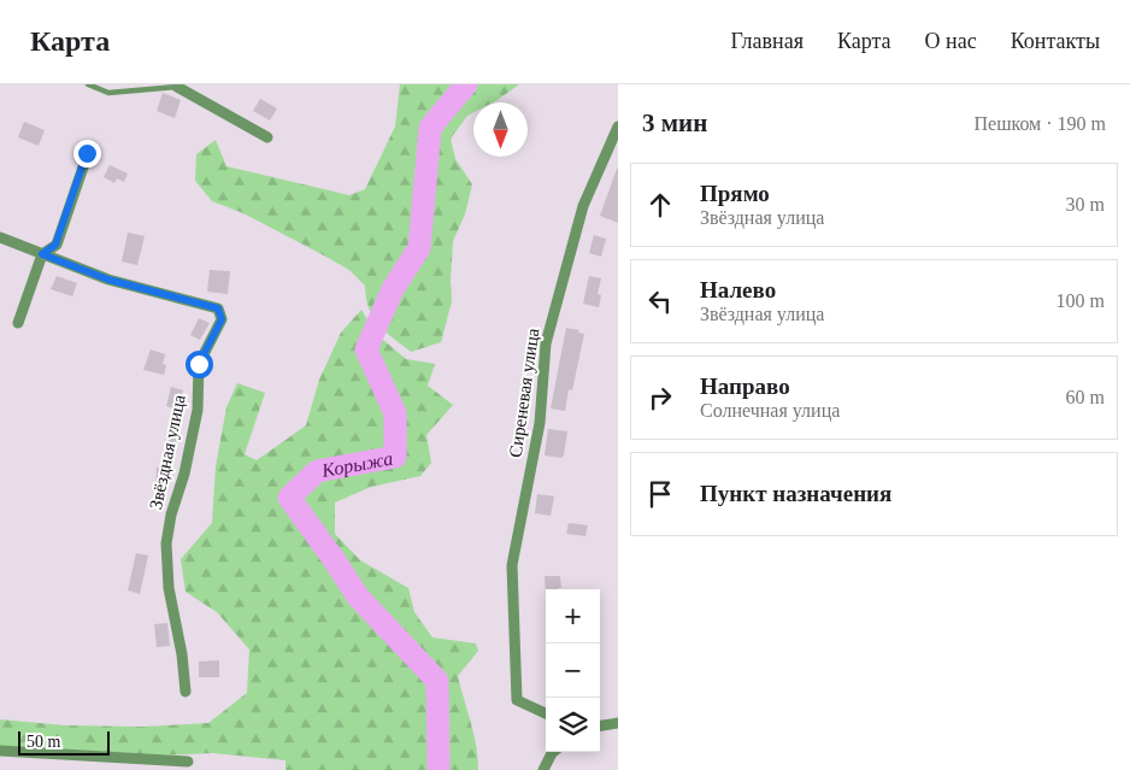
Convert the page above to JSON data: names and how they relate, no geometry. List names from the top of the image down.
{
  "streets": {
    "street": ["Сиреневая улица", "Звёздная улица"]
  },
  "water": ["Корыжа"],
  "scale_bar": "50 m",
  "north": "bottom",
  "page": {
    "header": "Карта",
    "nav": [
      "Главная",
      "Карта",
      "О нас",
      "Контакты"
    ],
    "heading": ["3 мин", "Пешком · 190 m"],
    "list": [
      ["Прямо", "Звёздная улица", "30 m"],
      ["Налево", "Звёздная улица", "100 m"],
      ["Направо", "Солнечная улица", "60 m"],
      "Пункт назначения"
    ],
    "map_buttons": ["+", "−"],
    "scale": "50 m"
  }
}
